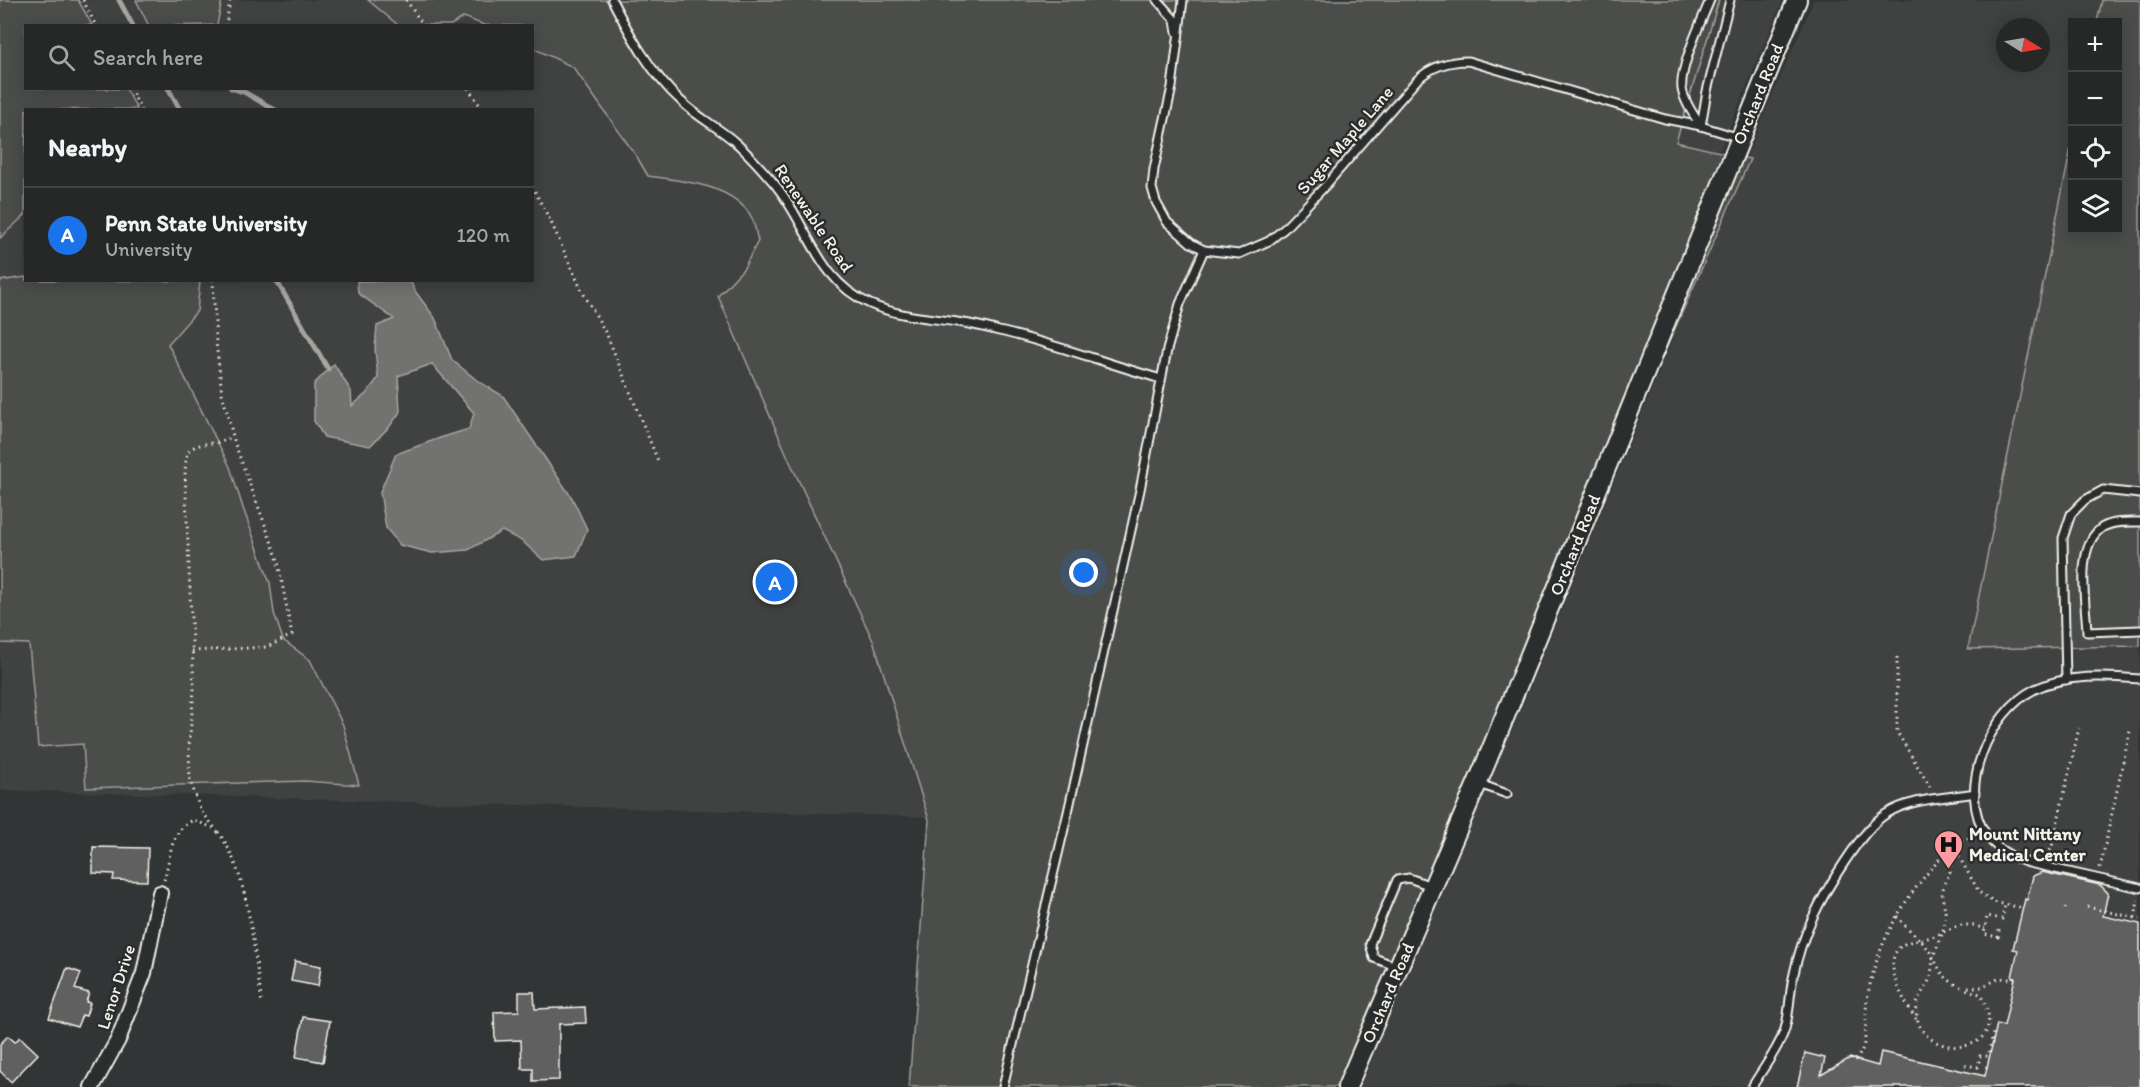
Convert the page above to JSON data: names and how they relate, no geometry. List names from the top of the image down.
{
  "streets": {
    "street": ["Orchard Road", "Lenor Drive"],
    "lane": ["Sugar Maple Lane", "Renewable Road"]
  },
  "crossings": [
    ["Orchard Road", "Sugar Maple Lane"]
  ],
  "places": {
    "hospital": ["Mount Nittany Medical Center"]
  },
  "north": "right",
  "page": {
    "map_buttons": ["+", "−"],
    "search": "Search here",
    "heading": "Nearby",
    "list": [
      {
        "mark": "A",
        "name": "Penn State University",
        "note": "University",
        "value": "120 m"
      }
    ],
    "pins": "A"
  }
}
